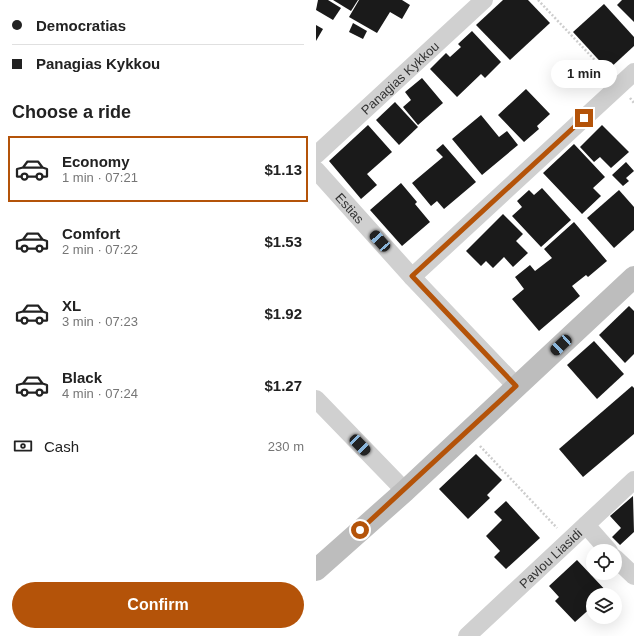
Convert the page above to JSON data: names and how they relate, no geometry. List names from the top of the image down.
{
  "streets": {
    "street": ["Panagias Kykkou", "Estias", "Pavlou Liasidi"]
  },
  "page": {
    "banner": ["Democratias", "Panagias Kykkou"],
    "bubble": "1 min",
    "heading": "Choose a ride",
    "list": [
      {
        "name": "Economy",
        "note": "1 min · 07:21",
        "value": "$1.13"
      },
      {
        "name": "Comfort",
        "note": "2 min · 07:22",
        "value": "$1.53"
      },
      {
        "name": "XL",
        "note": "3 min · 07:23",
        "value": "$1.92"
      },
      {
        "name": "Black",
        "note": "4 min · 07:24",
        "value": "$1.27"
      }
    ],
    "pay": ["Cash", "230 m"],
    "buttons": "Confirm"
  }
}
